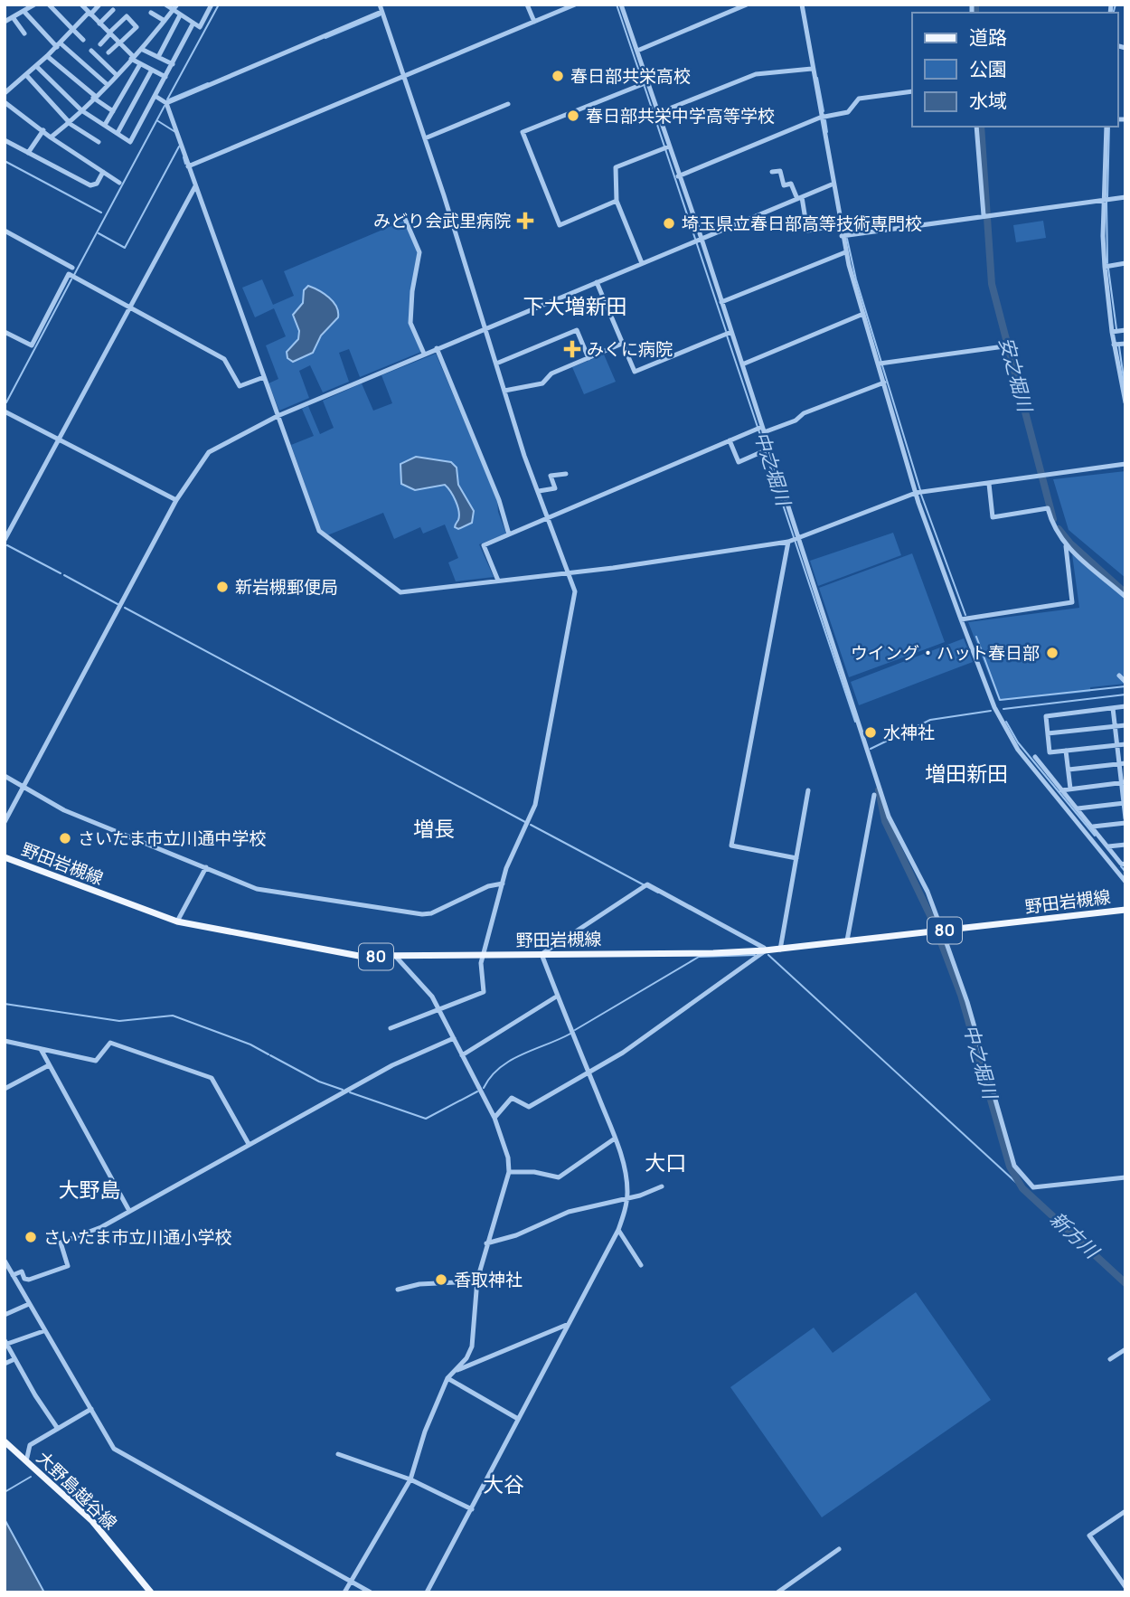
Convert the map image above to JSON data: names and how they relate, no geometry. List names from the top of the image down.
{
  "streets": {
    "main road": ["野田岩槻線", "80", "大野島越谷線"]
  },
  "districts": [
    "下大増新田",
    "増田新田",
    "増長",
    "大口",
    "大野島",
    "大谷"
  ],
  "water": ["安之堀川", "中之堀川", "新方川"],
  "places": {
    "other": [
      "春日部共栄高校",
      "春日部共栄中学高等学校",
      "埼玉県立春日部高等技術専門校",
      "新岩槻郵便局",
      "ウイング・ハット春日部",
      "水神社",
      "さいたま市立川通中学校",
      "さいたま市立川通小学校",
      "香取神社"
    ],
    "health": ["みどり会武里病院", "みくに病院"]
  },
  "legend": ["道路", "公園", "水域"]
}
